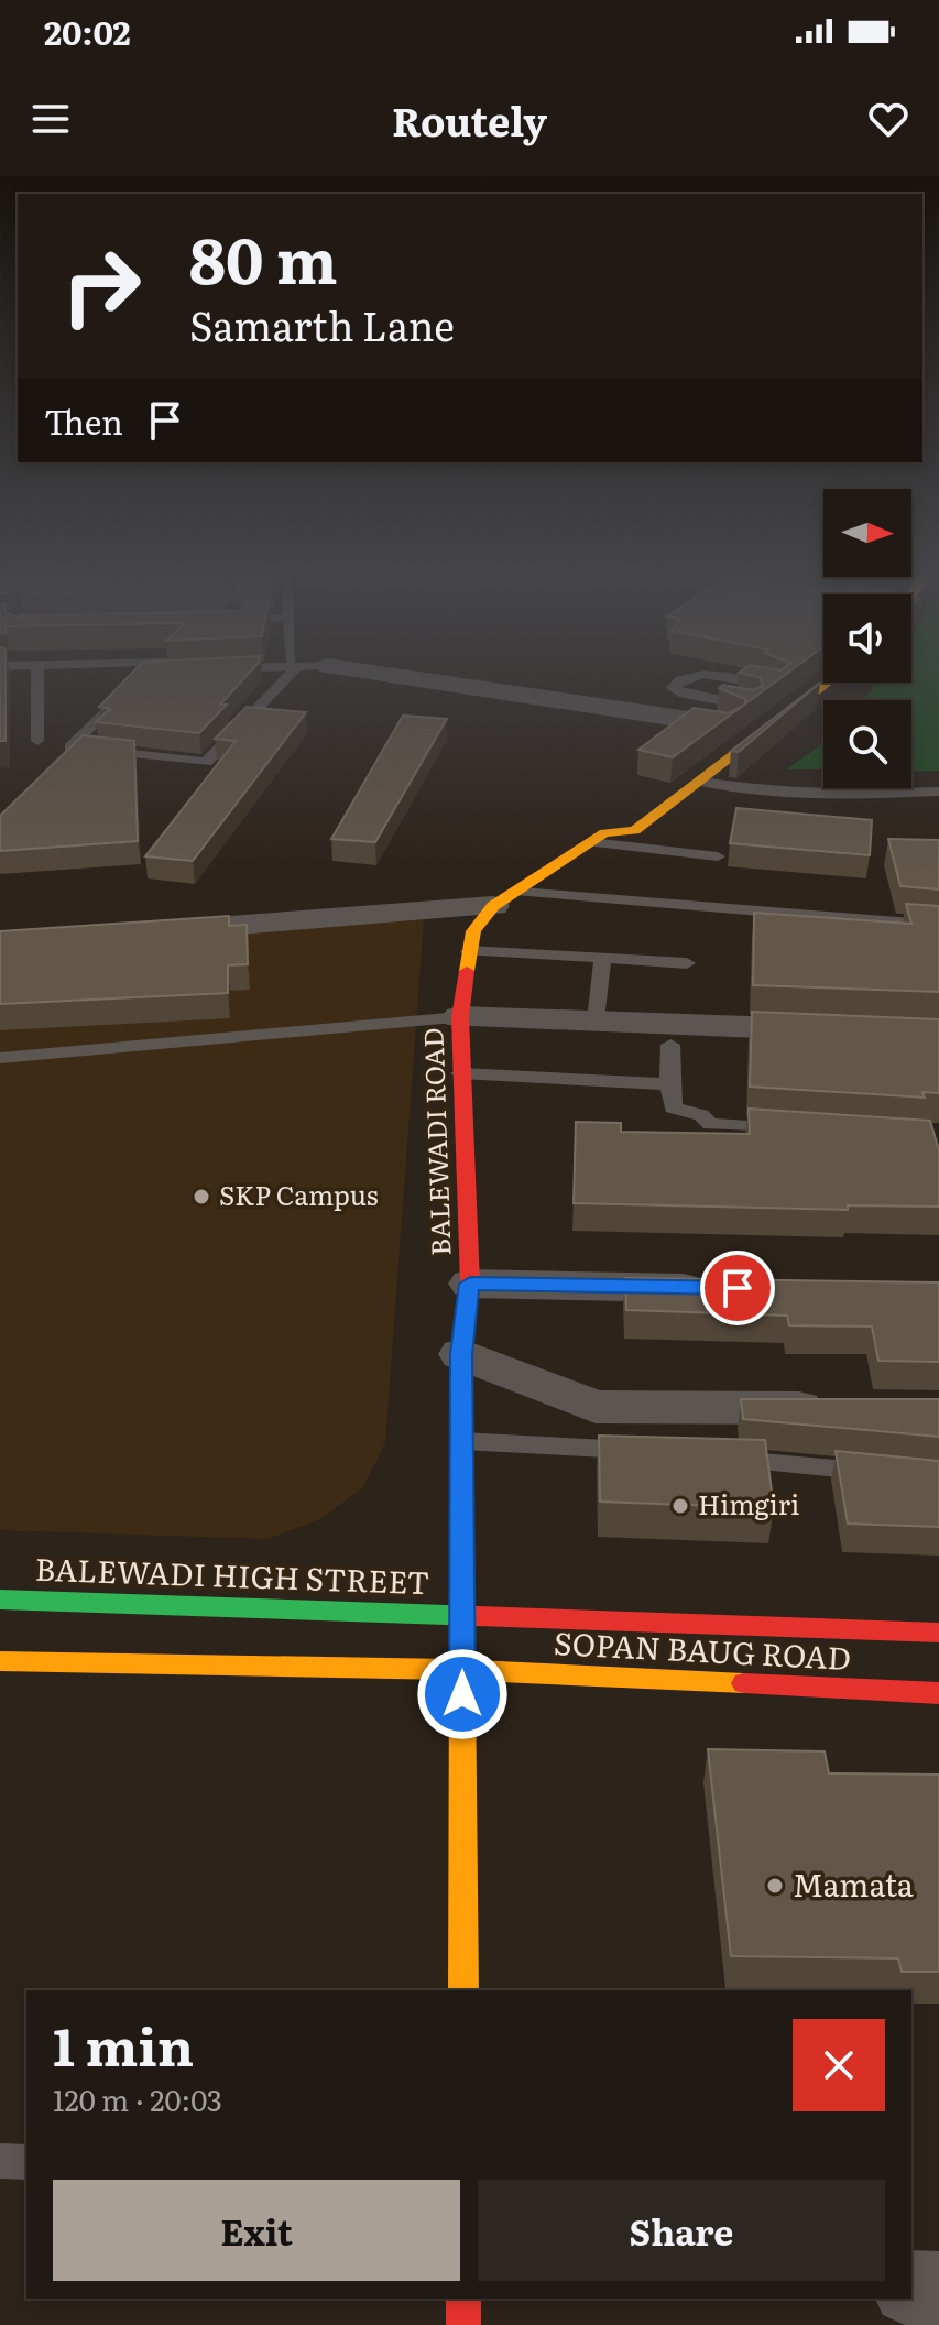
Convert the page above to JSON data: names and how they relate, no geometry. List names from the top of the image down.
{
  "streets": {
    "main road": ["BALEWADI ROAD", "BALEWADI HIGH STREET", "SOPAN BAUG ROAD"]
  },
  "crossings": [
    ["BALEWADI ROAD", "BALEWADI HIGH STREET"],
    ["BALEWADI ROAD", "SOPAN BAUG ROAD"],
    ["BALEWADI HIGH STREET", "SOPAN BAUG ROAD"]
  ],
  "places": ["SKP Campus", "Himgiri", "Mamata"],
  "north": "right",
  "page": {
    "status": "20:02",
    "header": "Routely",
    "turn": ["80 m", "Samarth Lane"],
    "then": "Then",
    "heading": ["1 min", "120 m · 20:03"],
    "buttons": ["Exit", "Share"]
  }
}
